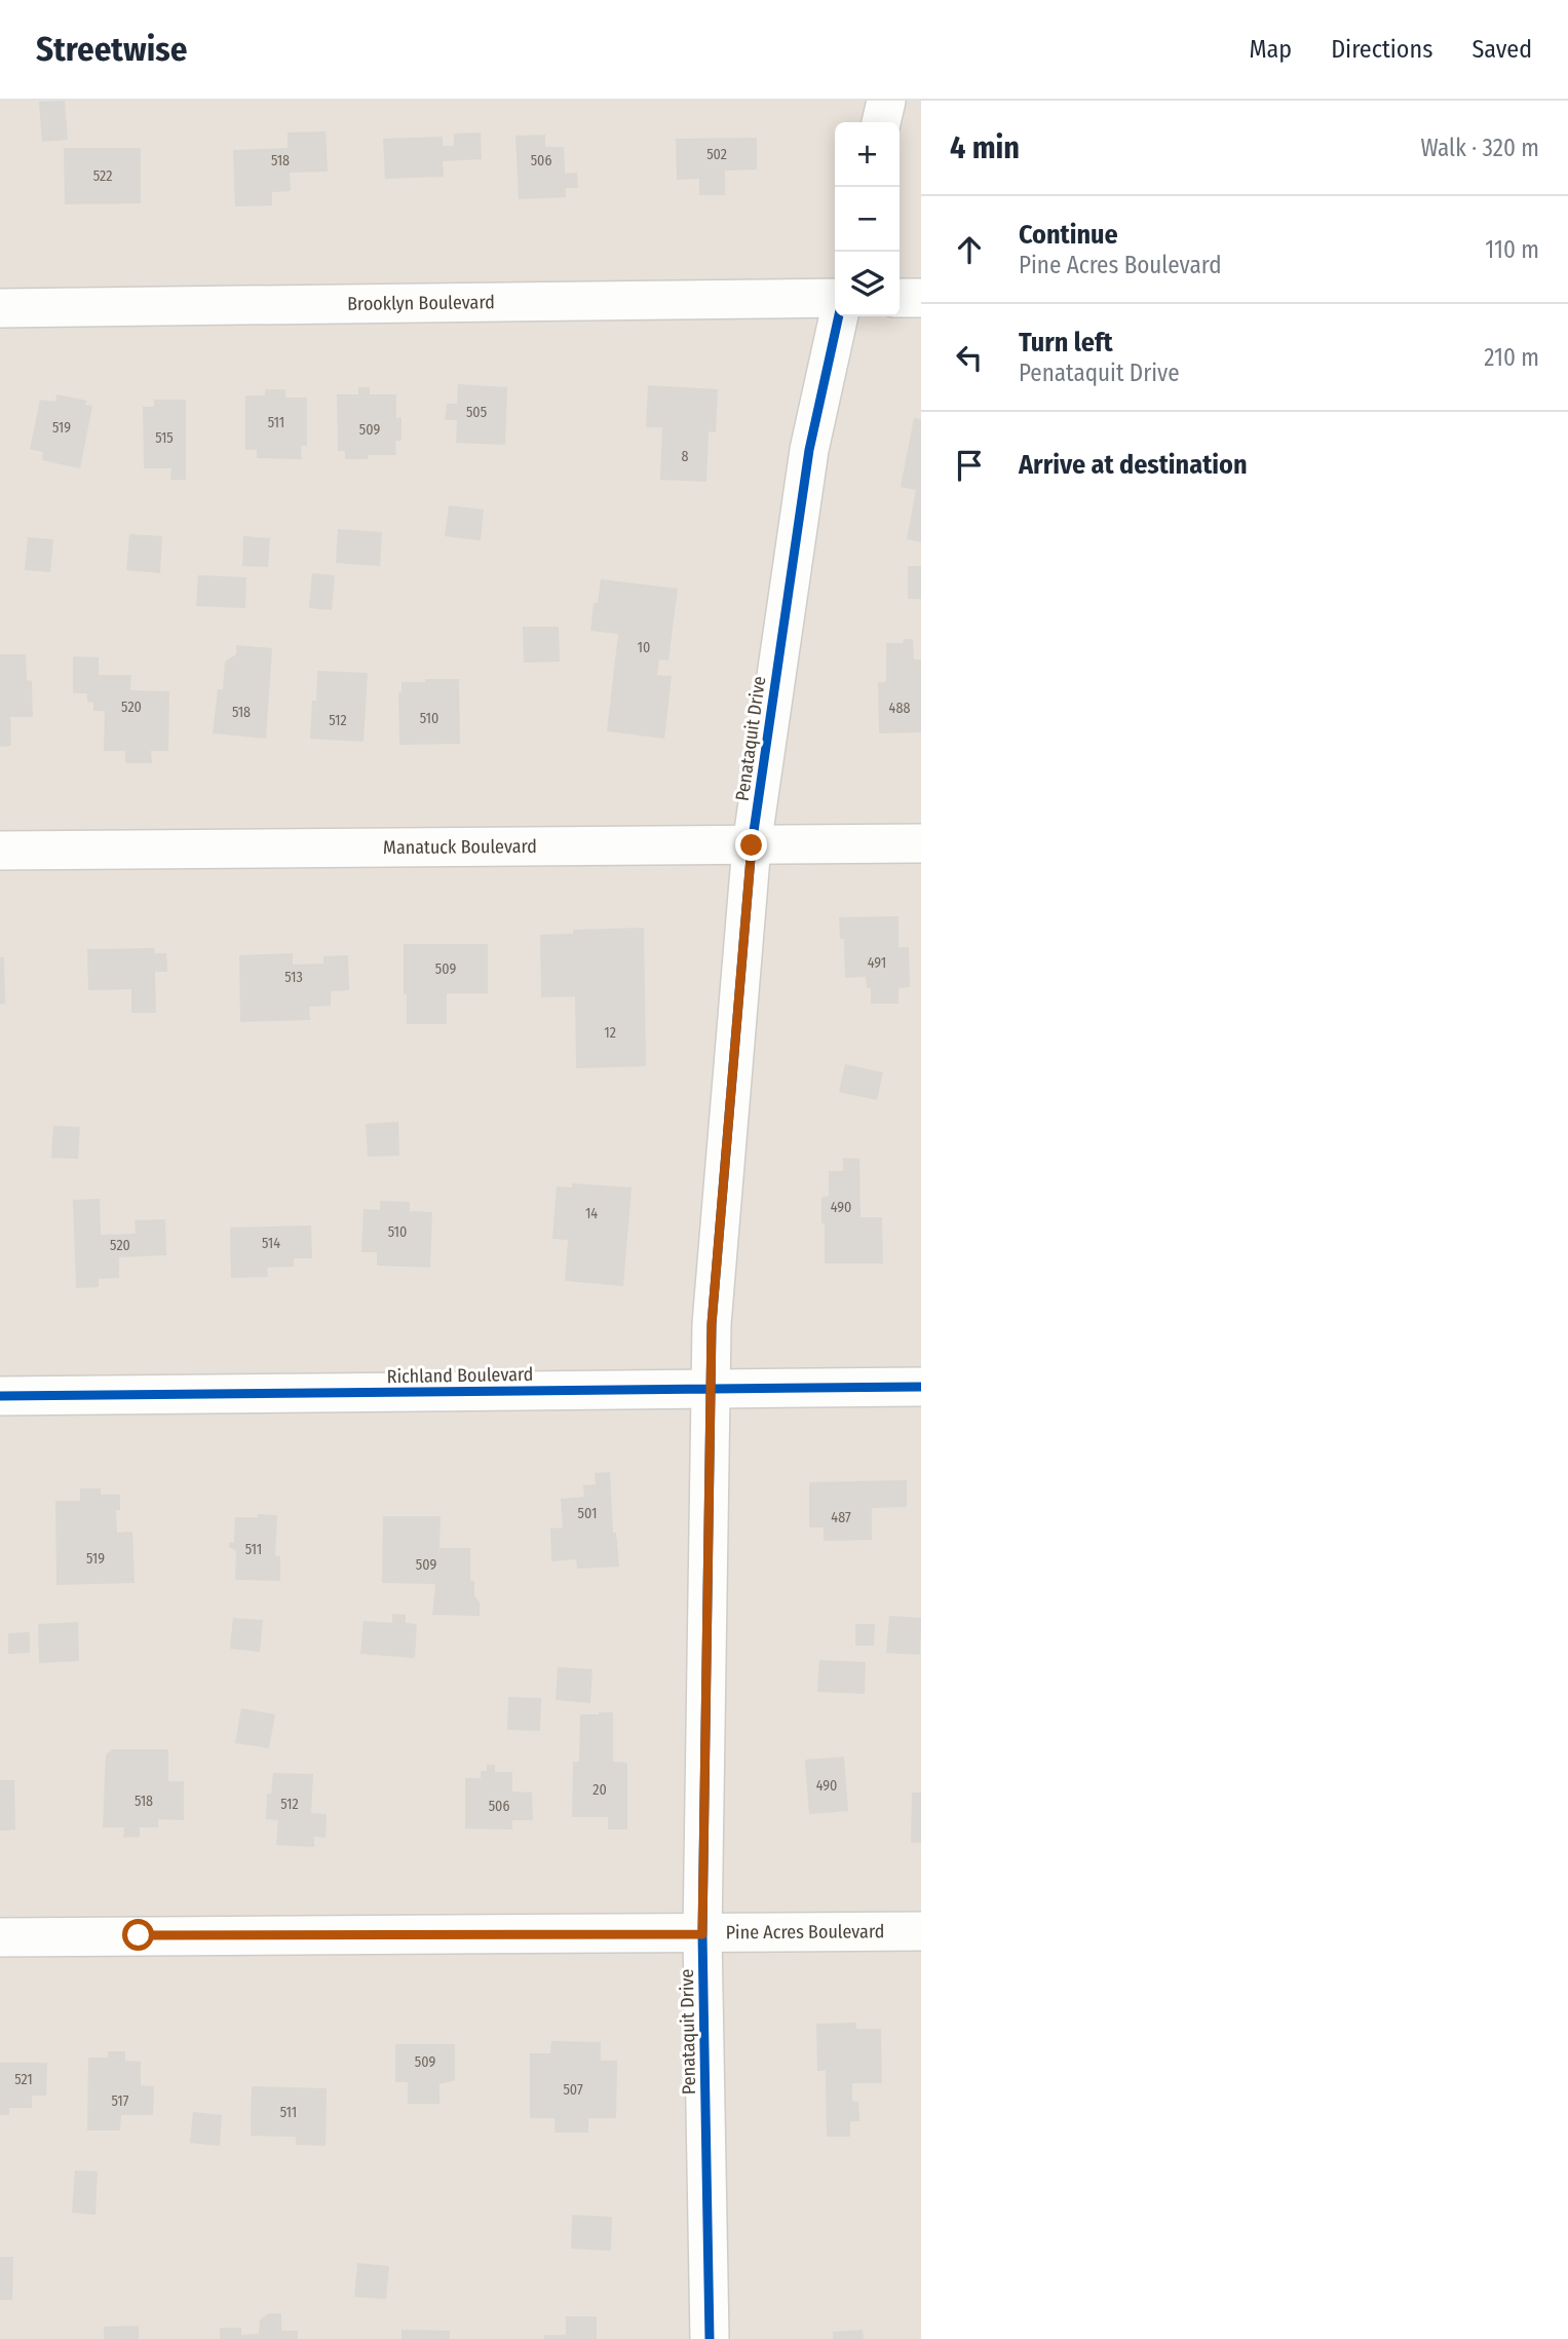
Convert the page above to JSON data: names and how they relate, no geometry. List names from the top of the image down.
{
  "streets": {
    "street": [
      "Brooklyn Boulevard",
      "Penataquit Drive",
      "Manatuck Boulevard",
      "Richland Boulevard",
      "Pine Acres Boulevard"
    ]
  },
  "crossings": [
    ["Penataquit Drive", "Manatuck Boulevard"],
    ["Penataquit Drive", "Richland Boulevard"],
    ["Penataquit Drive", "Pine Acres Boulevard"]
  ],
  "house_numbers": [
    "502",
    "518",
    "506",
    "522",
    "505",
    "511",
    "519",
    "509",
    "515",
    "8",
    "10",
    "520",
    "488",
    "518",
    "510",
    "512",
    "491",
    "509",
    "513",
    "12",
    "490",
    "14",
    "510",
    "514",
    "520",
    "501",
    "487",
    "511",
    "519",
    "509",
    "490",
    "20",
    "518",
    "512",
    "506",
    "509",
    "521",
    "507",
    "517",
    "511"
  ],
  "page": {
    "header": "Streetwise",
    "nav": ["Map", "Directions", "Saved"],
    "heading": ["4 min", "Walk · 320 m"],
    "map_buttons": ["+", "−"],
    "list": [
      ["Continue", "Pine Acres Boulevard", "110 m"],
      ["Turn left", "Penataquit Drive", "210 m"],
      "Arrive at destination"
    ]
  }
}
